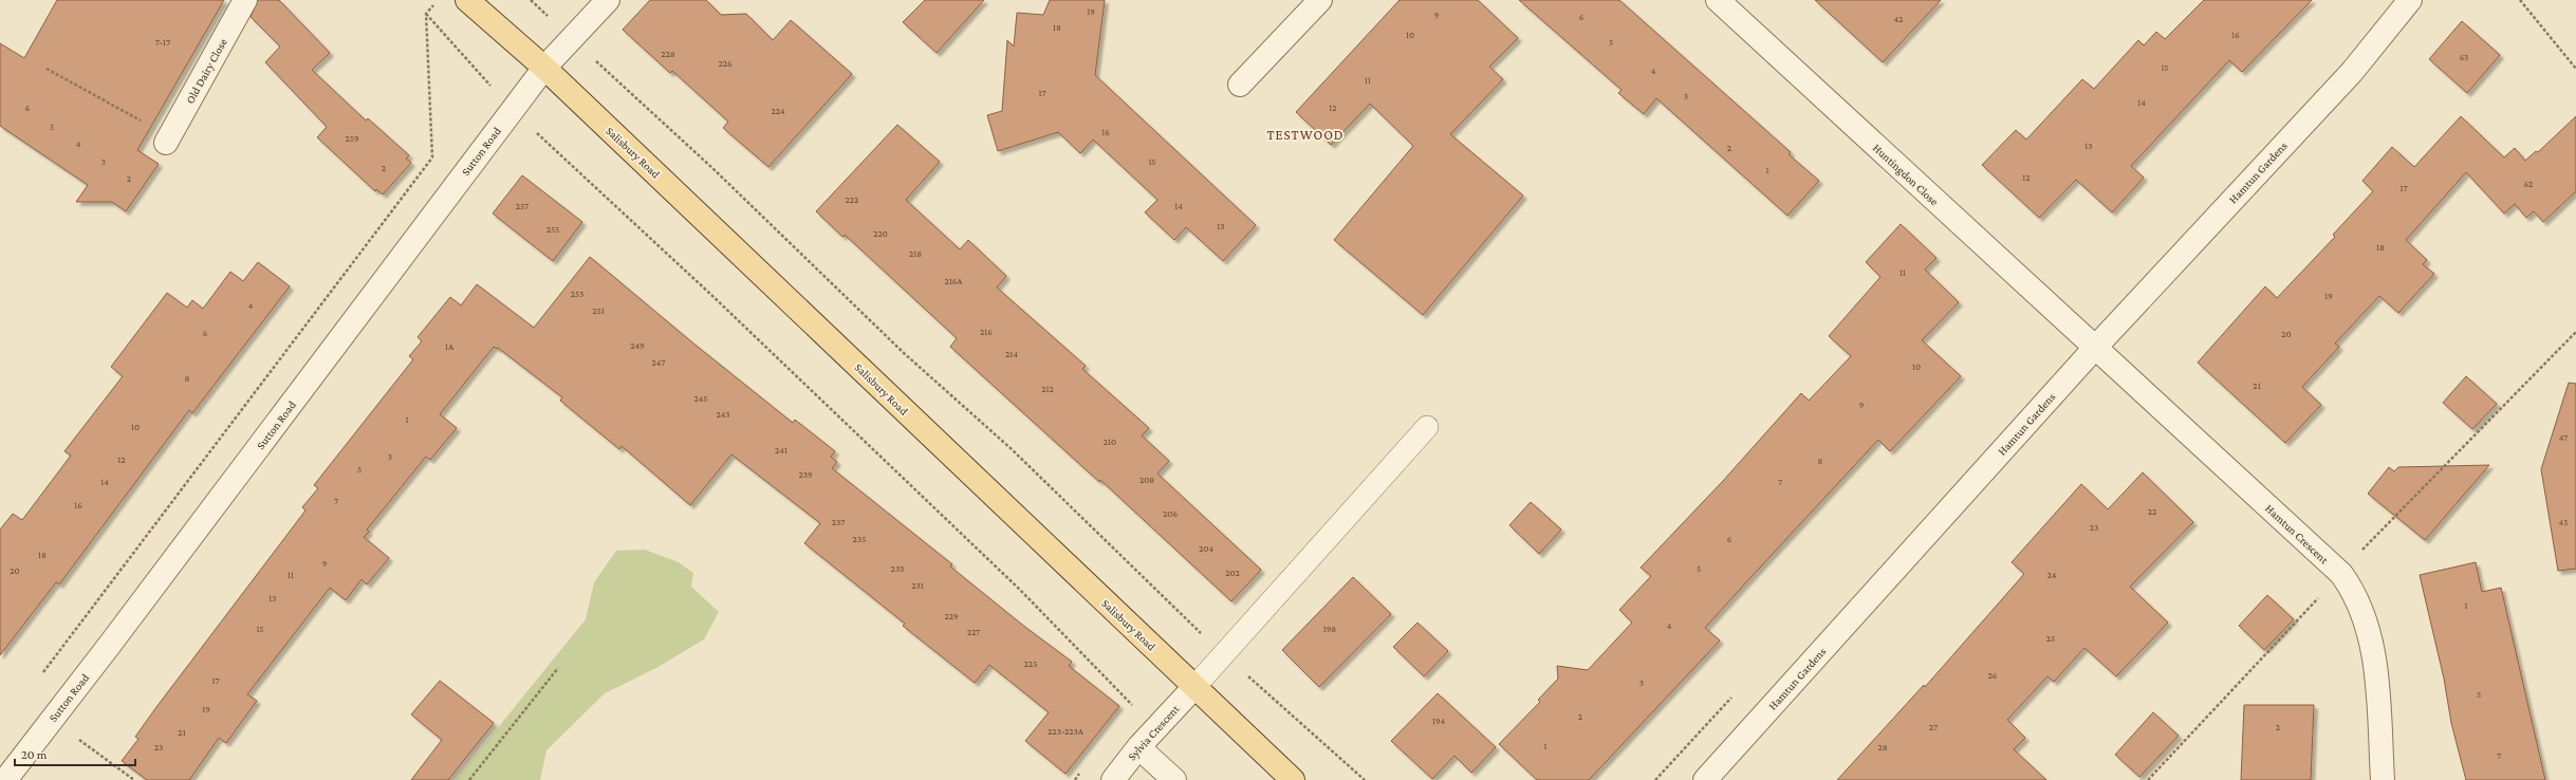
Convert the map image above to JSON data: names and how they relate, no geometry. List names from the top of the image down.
{
  "streets": {
    "main road": ["Salisbury Road"],
    "street": [
      "Old Dairy Close",
      "Sutton Road",
      "Hamtun Gardens",
      "Huntingdon Close",
      "Hamtun Crescent",
      "Sylvia Crescent"
    ]
  },
  "crossings": [
    ["Sutton Road", "Salisbury Road"],
    ["Salisbury Road", "Sylvia Crescent"],
    ["Hamtun Gardens", "Huntingdon Close"],
    ["Hamtun Gardens", "Hamtun Crescent"],
    ["Huntingdon Close", "Hamtun Crescent"]
  ],
  "districts": ["TESTWOOD"],
  "house_numbers": [
    "19",
    "9",
    "6",
    "42",
    "18",
    "10",
    "16",
    "7-17",
    "5",
    "228",
    "63",
    "226",
    "15",
    "4",
    "11",
    "17",
    "3",
    "14",
    "6",
    "12",
    "224",
    "5",
    "16",
    "259",
    "4",
    "13",
    "2",
    "3",
    "15",
    "2",
    "1",
    "12",
    "2",
    "62",
    "17",
    "222",
    "257",
    "14",
    "13",
    "255",
    "220",
    "18",
    "218",
    "11",
    "216A",
    "253",
    "19",
    "4",
    "251",
    "216",
    "6",
    "20",
    "249",
    "1A",
    "214",
    "247",
    "10",
    "8",
    "21",
    "212",
    "245",
    "9",
    "243",
    "1",
    "10",
    "47",
    "210",
    "241",
    "3",
    "12",
    "8",
    "5",
    "239",
    "208",
    "14",
    "7",
    "7",
    "16",
    "22",
    "206",
    "237",
    "45",
    "23",
    "235",
    "6",
    "204",
    "18",
    "9",
    "233",
    "5",
    "20",
    "202",
    "11",
    "24",
    "231",
    "13",
    "1",
    "229",
    "4",
    "15",
    "198",
    "227",
    "25",
    "225",
    "26",
    "17",
    "3",
    "5",
    "19",
    "2",
    "194",
    "27",
    "2",
    "223-223A",
    "21",
    "1",
    "23",
    "28",
    "7"
  ],
  "scale_bar": "20 m"
}
